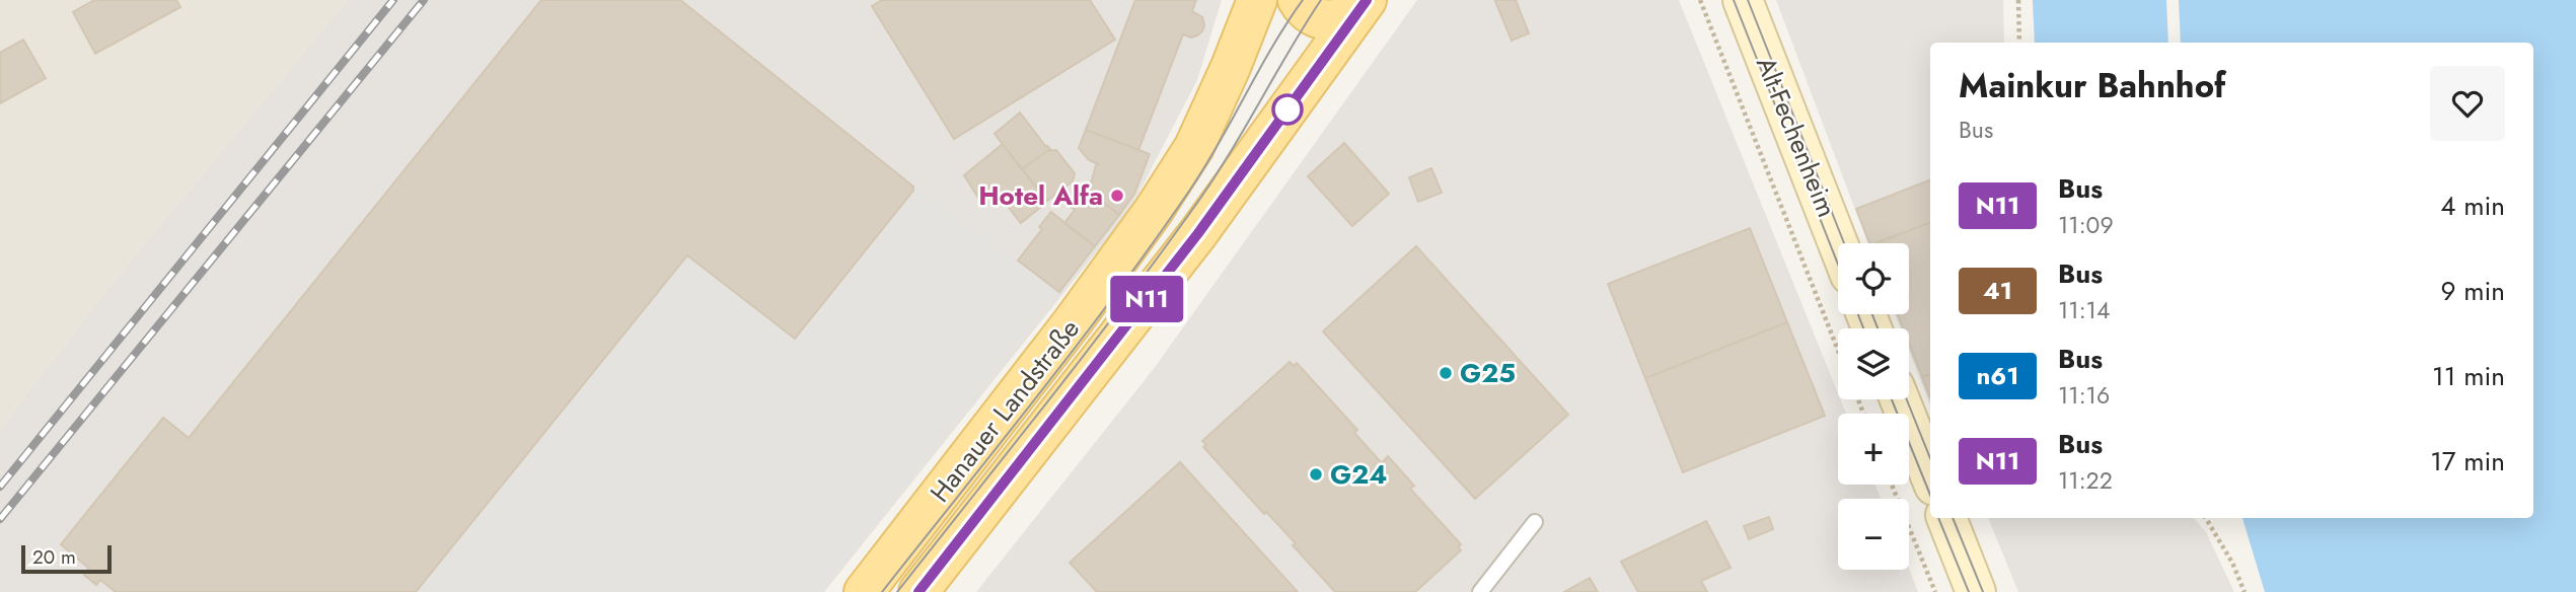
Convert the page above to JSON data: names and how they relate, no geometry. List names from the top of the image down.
{
  "streets": {
    "main road": ["Hanauer Landstraße"],
    "street": ["Alt-Fechenheim"]
  },
  "places": ["Hotel Alfa", "G25", "G24"],
  "lines": ["bus line N11"],
  "scale_bar": "20 m",
  "page": {
    "on_map": "N11",
    "heading": ["Mainkur Bahnhof", "Bus"],
    "list": [
      {
        "mark": "N11",
        "name": "Bus",
        "note": "11:09",
        "value": "4 min"
      },
      {
        "mark": "41",
        "name": "Bus",
        "note": "11:14",
        "value": "9 min"
      },
      {
        "mark": "n61",
        "name": "Bus",
        "note": "11:16",
        "value": "11 min"
      },
      {
        "mark": "N11",
        "name": "Bus",
        "note": "11:22",
        "value": "17 min"
      }
    ],
    "map_buttons": ["+", "−"],
    "scale": "20 m"
  }
}
